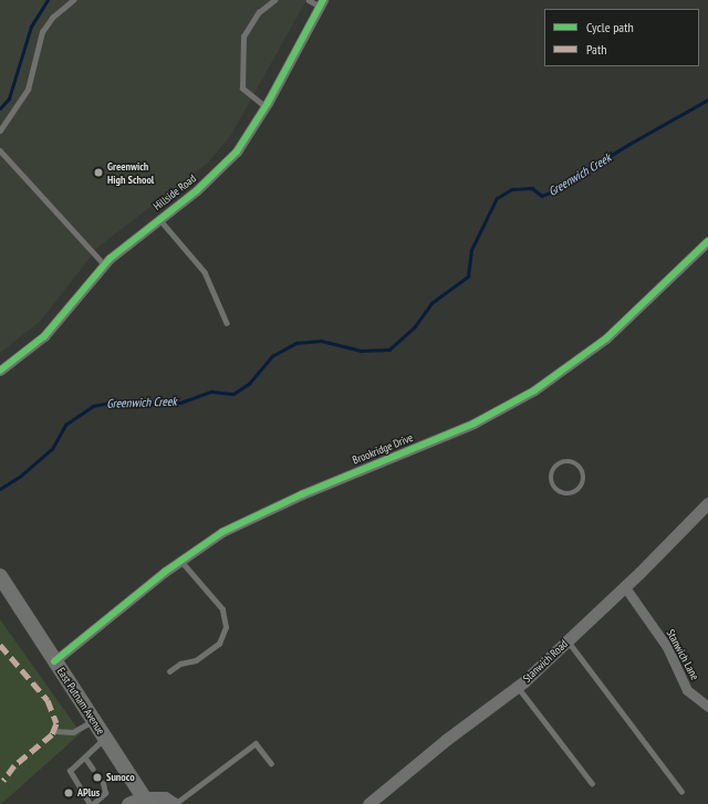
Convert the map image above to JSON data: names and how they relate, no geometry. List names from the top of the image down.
{
  "streets": {
    "main road": ["East Putnam Avenue"],
    "street": [
      "Hillside Road",
      "Brookridge Drive",
      "Stanwich Lane",
      "Stanwich Road"
    ]
  },
  "crossings": [
    ["Brookridge Drive", "East Putnam Avenue"],
    ["Stanwich Lane", "Stanwich Road"]
  ],
  "water": ["Greenwich Creek"],
  "places": ["Greenwich High School", "Sunoco", "APlus"],
  "legend": ["Cycle path", "Path"]
}
